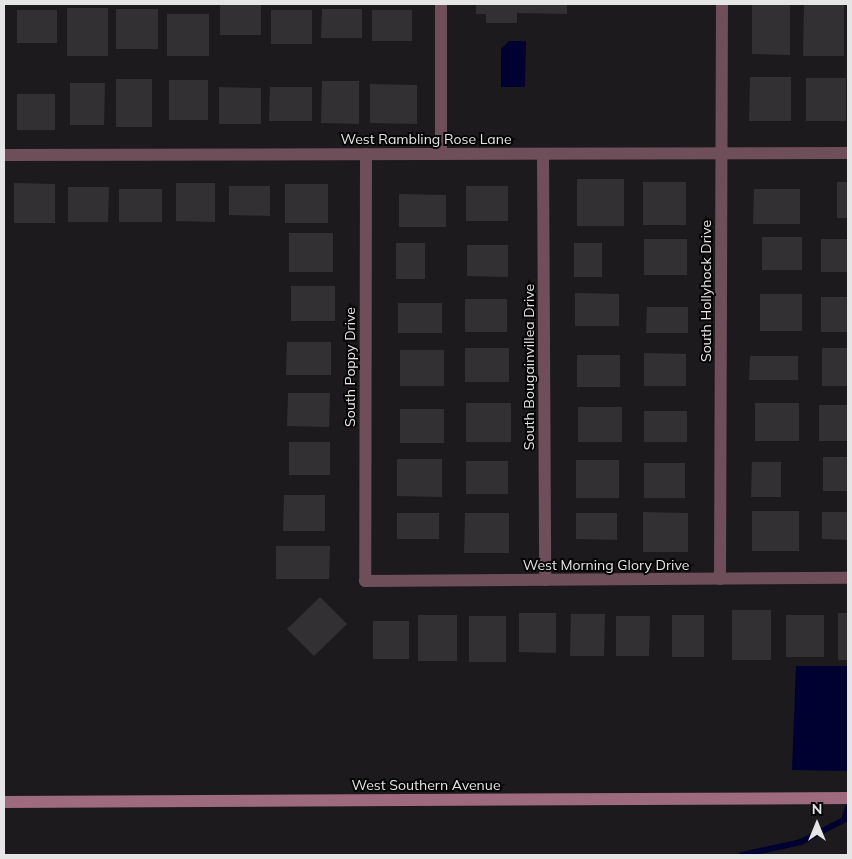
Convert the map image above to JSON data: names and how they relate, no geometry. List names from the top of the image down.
{
  "streets": {
    "main road": ["West Southern Avenue"],
    "street": [
      "West Rambling Rose Lane",
      "South Hollyhock Drive",
      "South Poppy Drive",
      "South Bougainvillea Drive",
      "West Morning Glory Drive"
    ]
  },
  "crossings": [
    ["West Rambling Rose Lane", "South Hollyhock Drive"],
    ["West Rambling Rose Lane", "South Poppy Drive"],
    ["West Rambling Rose Lane", "South Bougainvillea Drive"],
    ["South Hollyhock Drive", "West Morning Glory Drive"],
    ["South Poppy Drive", "West Morning Glory Drive"],
    ["South Bougainvillea Drive", "West Morning Glory Drive"]
  ],
  "north": "top"
}
